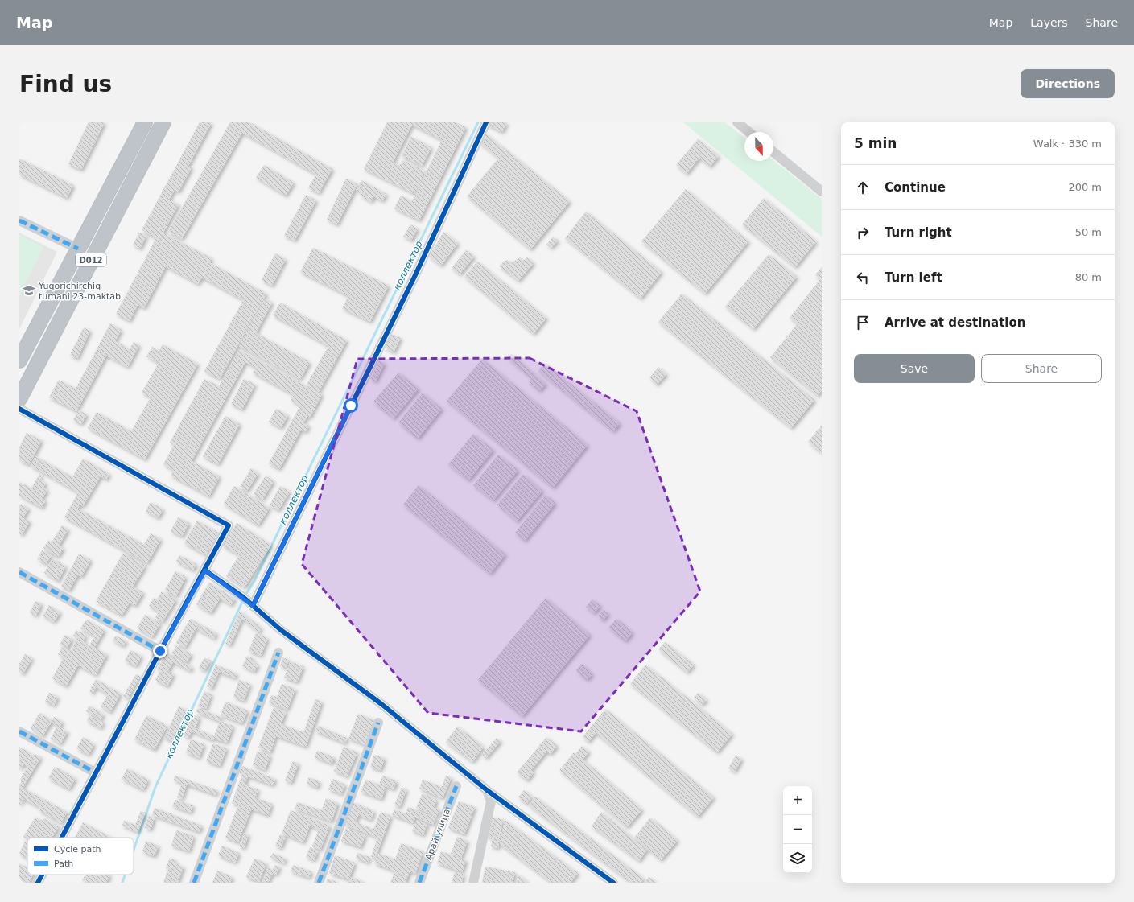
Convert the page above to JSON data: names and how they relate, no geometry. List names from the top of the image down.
{
  "streets": {
    "highway": ["D012"],
    "street": ["Арай улица"]
  },
  "water": ["коллектор"],
  "places": {
    "school or university": ["Yuqorichirchiq tumani 23-maktab"]
  },
  "legend": ["Cycle path", "Path"],
  "north": "bottom",
  "page": {
    "header": "Map",
    "nav": ["Map", "Layers", "Share"],
    "buttons": [
      "Directions",
      ["Save", "Share"]
    ],
    "title": "Find us",
    "heading": ["5 min", "Walk · 330 m"],
    "list": [
      ["Continue", "200 m"],
      ["Turn right", "50 m"],
      ["Turn left", "80 m"],
      "Arrive at destination"
    ],
    "map_buttons": ["+", "−"]
  }
}
